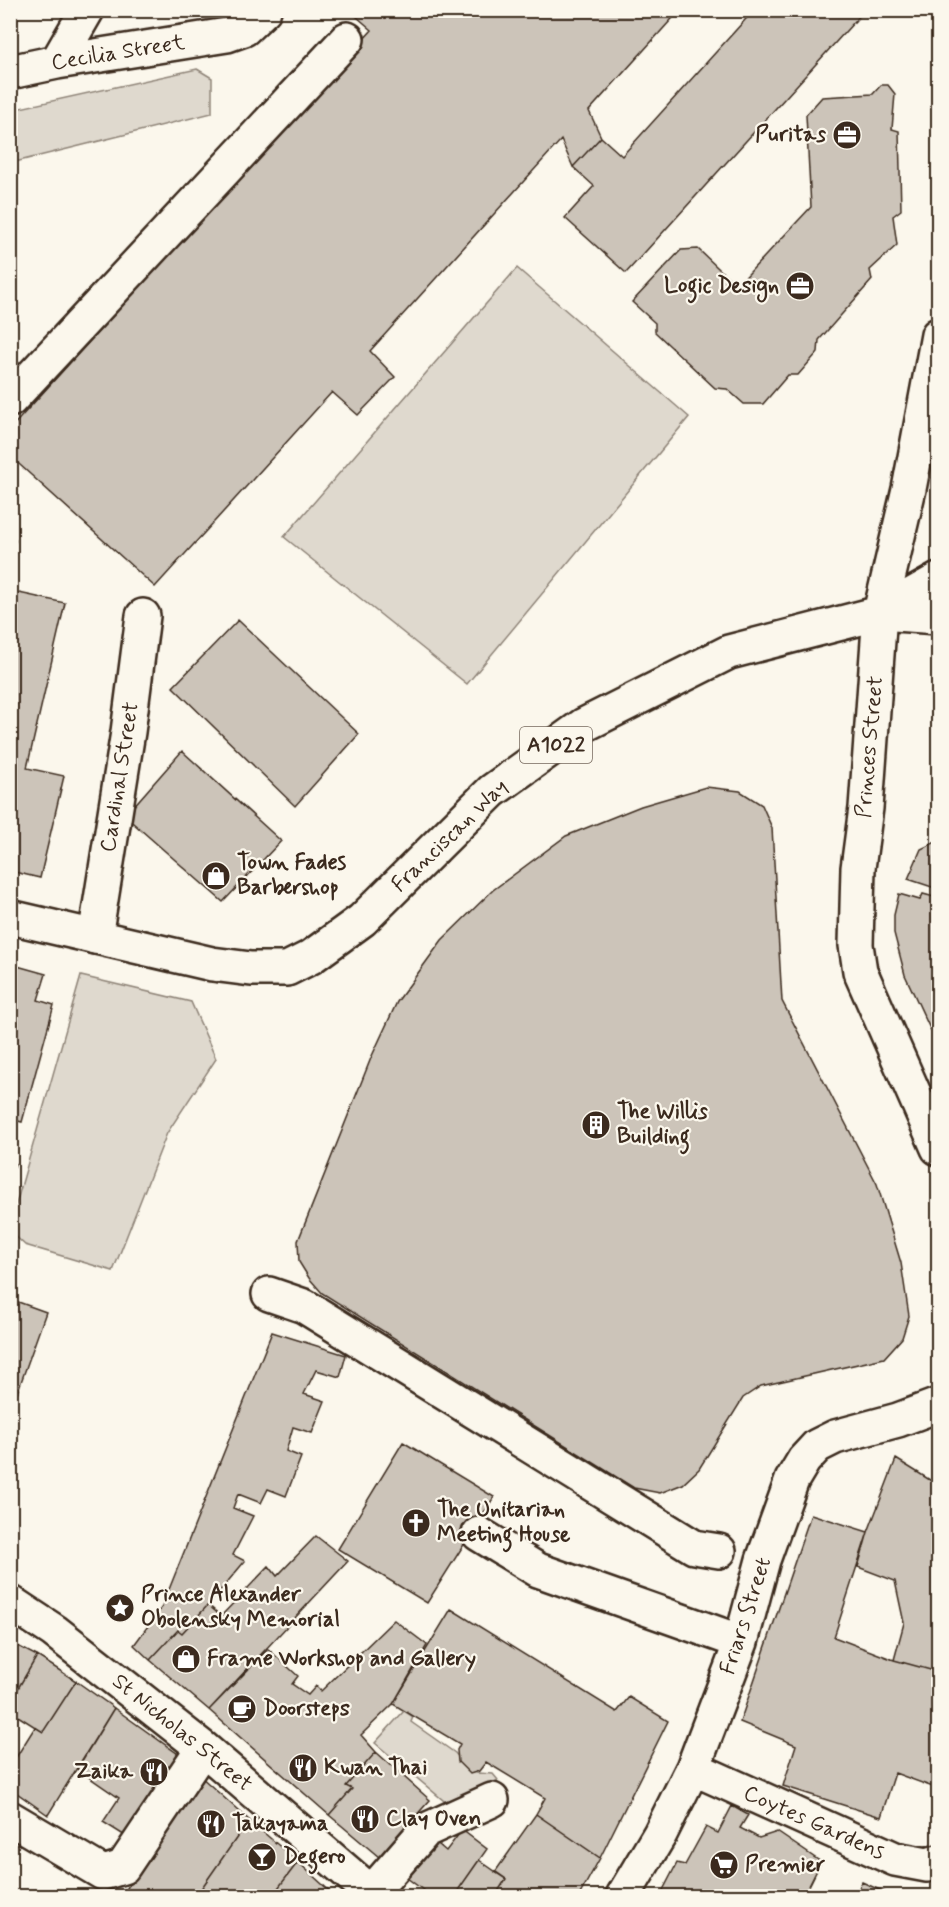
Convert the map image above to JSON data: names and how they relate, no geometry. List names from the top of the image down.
{
  "streets": {
    "street": [
      "Cecilia Street",
      "A1022",
      "Princes Street",
      "Cardinal Street",
      "Franciscan Way",
      "Friars Street",
      "St Nicholas Street",
      "Coytes Gardens"
    ]
  },
  "crossings": [
    ["A1022", "Princes Street"],
    ["A1022", "Franciscan Way"],
    ["Princes Street", "Franciscan Way"],
    ["Cardinal Street", "Franciscan Way"],
    ["Friars Street", "Coytes Gardens"]
  ],
  "places": {
    "office": ["Puritas", "Logic Design"],
    "shop": ["Town Fades Barbershop", "Frame Workshop and Gallery"],
    "building": ["The Willis Building"],
    "church": ["The Unitarian Meeting House"],
    "place": ["Prince Alexander Obolensky Memorial"],
    "cafe": ["Doorsteps"],
    "restaurant": [
      "Kwan Thai",
      "Zaika",
      "Clay Oven",
      "Takayama"
    ],
    "bar": ["Degero"],
    "supermarket": ["Premier"]
  }
}
